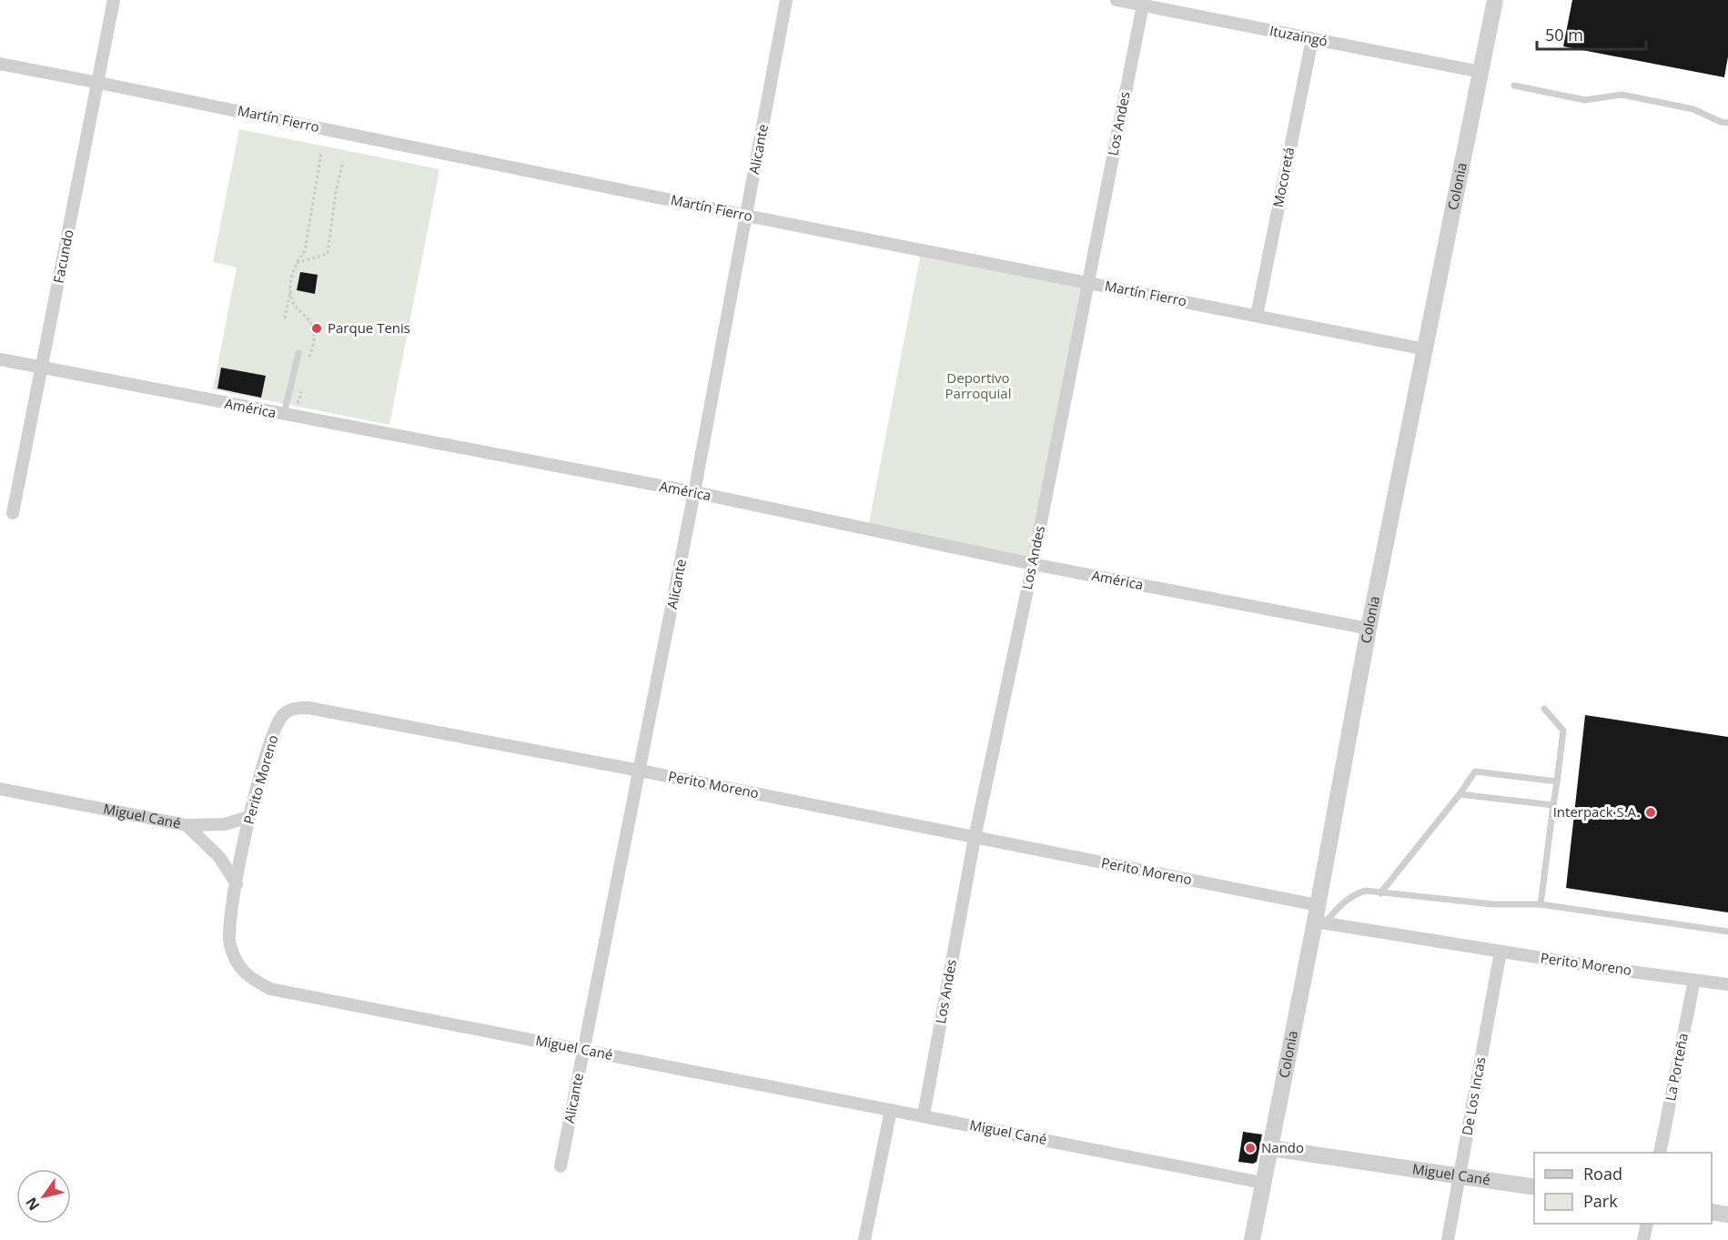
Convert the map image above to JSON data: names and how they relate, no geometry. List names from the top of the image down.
{
  "streets": {
    "street": [
      "Ituzaingó",
      "Martín Fierro",
      "Los Andes",
      "Alicante",
      "Mocoretá",
      "Colonia",
      "Facundo",
      "América",
      "Perito Moreno",
      "Miguel Cané",
      "La Porteña",
      "De Los Incas"
    ]
  },
  "crossings": [
    ["Ituzaingó", "Los Andes"],
    ["Ituzaingó", "Mocoretá"],
    ["Ituzaingó", "Colonia"],
    ["Martín Fierro", "Los Andes"],
    ["Martín Fierro", "Alicante"],
    ["Martín Fierro", "Mocoretá"],
    ["Martín Fierro", "Colonia"],
    ["Martín Fierro", "Facundo"],
    ["Los Andes", "América"],
    ["Los Andes", "Perito Moreno"],
    ["Los Andes", "Miguel Cané"],
    ["Alicante", "América"],
    ["Alicante", "Perito Moreno"],
    ["Alicante", "Miguel Cané"],
    ["Colonia", "América"],
    ["Colonia", "Perito Moreno"],
    ["Colonia", "Miguel Cané"],
    ["Facundo", "América"],
    ["Perito Moreno", "Miguel Cané"],
    ["Perito Moreno", "La Porteña"],
    ["Perito Moreno", "De Los Incas"],
    ["Miguel Cané", "De Los Incas"]
  ],
  "parks": ["Deportivo Parroquial"],
  "places": ["Parque Tenis", "Interpack S.A.", "Nando"],
  "legend": ["Road", "Park"],
  "scale_bar": "50 m",
  "north": "bottom left"
}
